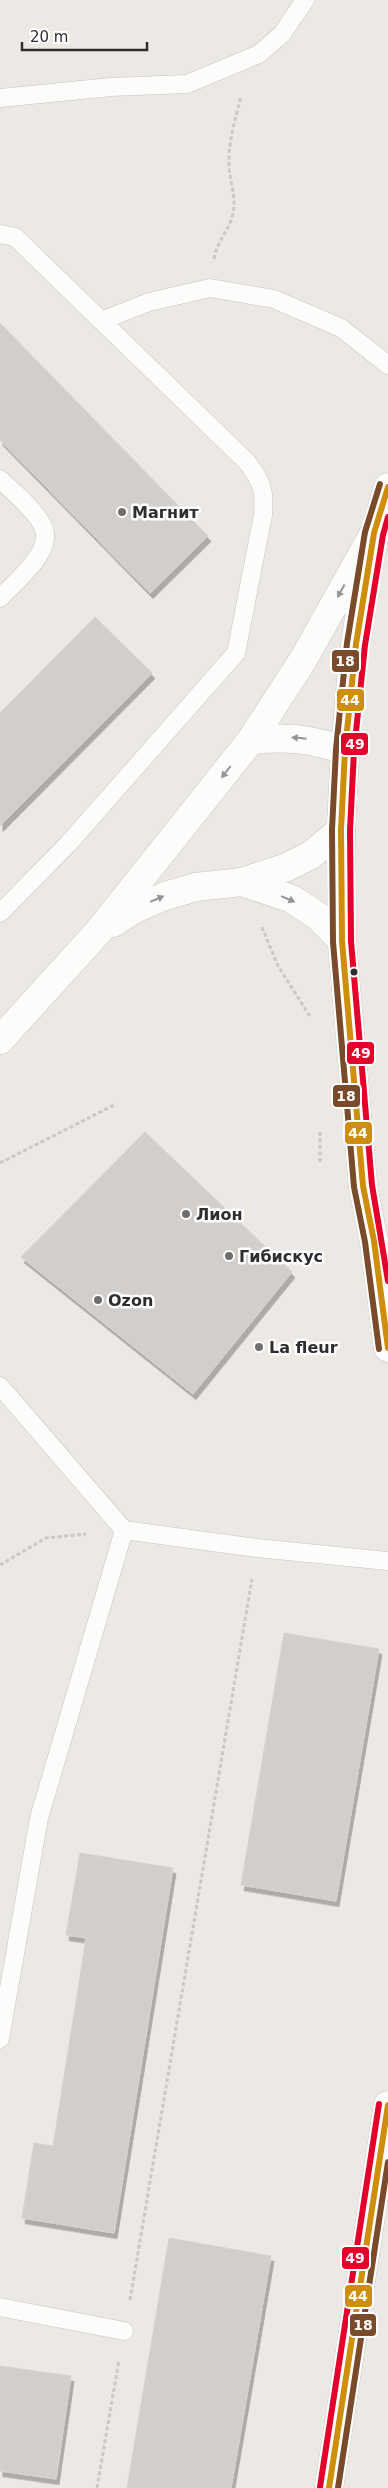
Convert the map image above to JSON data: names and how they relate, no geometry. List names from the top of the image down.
{
  "places": [
    "Магнит",
    "Лион",
    "Гибискус",
    "Ozon",
    "La fleur"
  ],
  "lines": ["transit line 18", "transit line 44", "transit line 49"],
  "scale_bar": "20 m"
}
